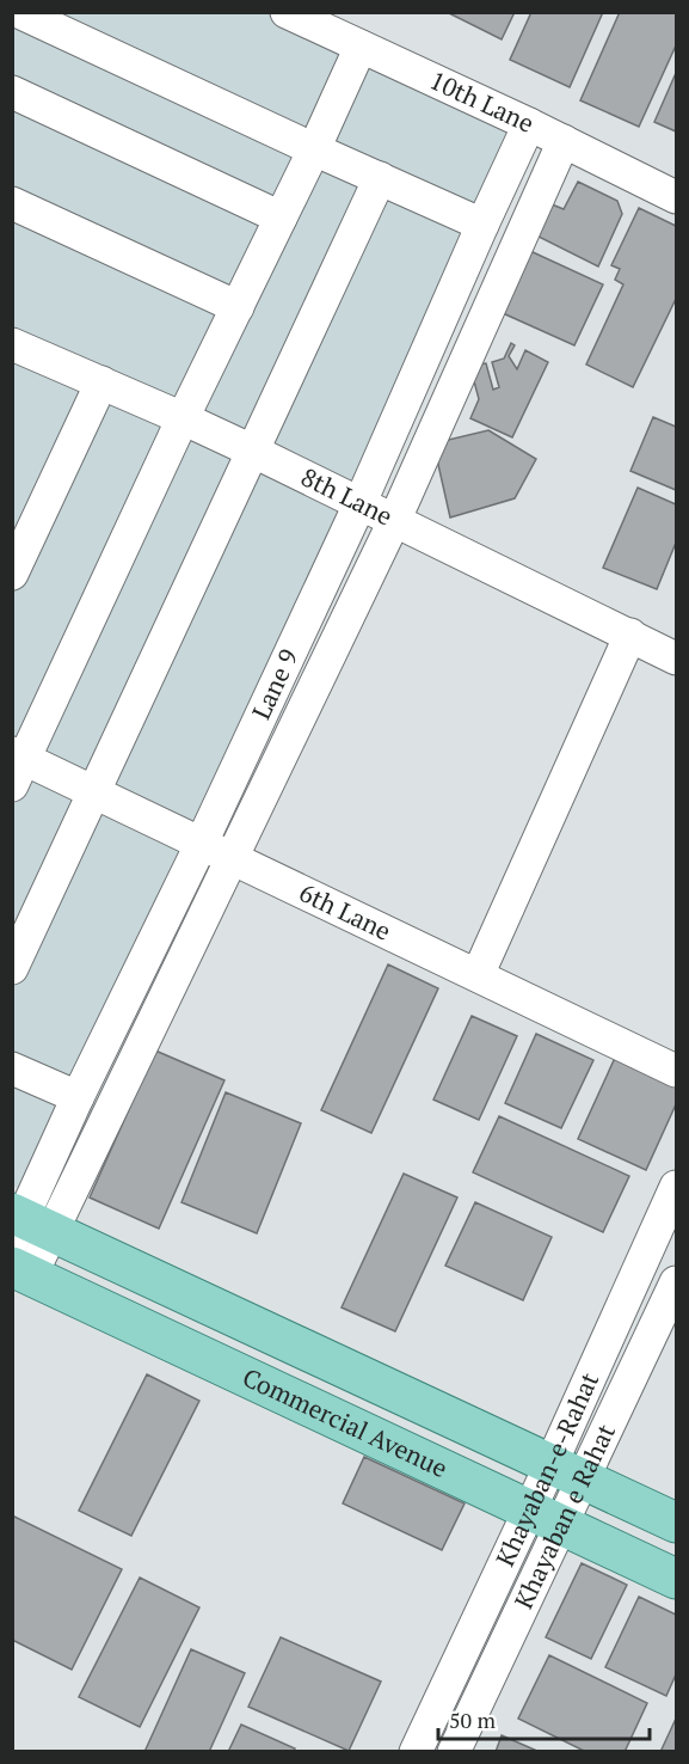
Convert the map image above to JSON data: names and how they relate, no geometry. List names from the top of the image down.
{
  "streets": {
    "main road": ["Commercial Avenue"],
    "street": [
      "10th Lane",
      "8th Lane",
      "Lane 9",
      "6th Lane",
      "Khayaban-e-Rahat",
      "Khayaban e Rahat"
    ]
  },
  "crossings": [
    ["10th Lane", "Lane 9"],
    ["8th Lane", "Lane 9"],
    ["Lane 9", "6th Lane"],
    ["Lane 9", "Commercial Avenue"],
    ["Commercial Avenue", "Khayaban-e-Rahat"],
    ["Commercial Avenue", "Khayaban e Rahat"],
    ["Khayaban-e-Rahat", "Khayaban e Rahat"]
  ],
  "scale_bar": "50 m"
}
